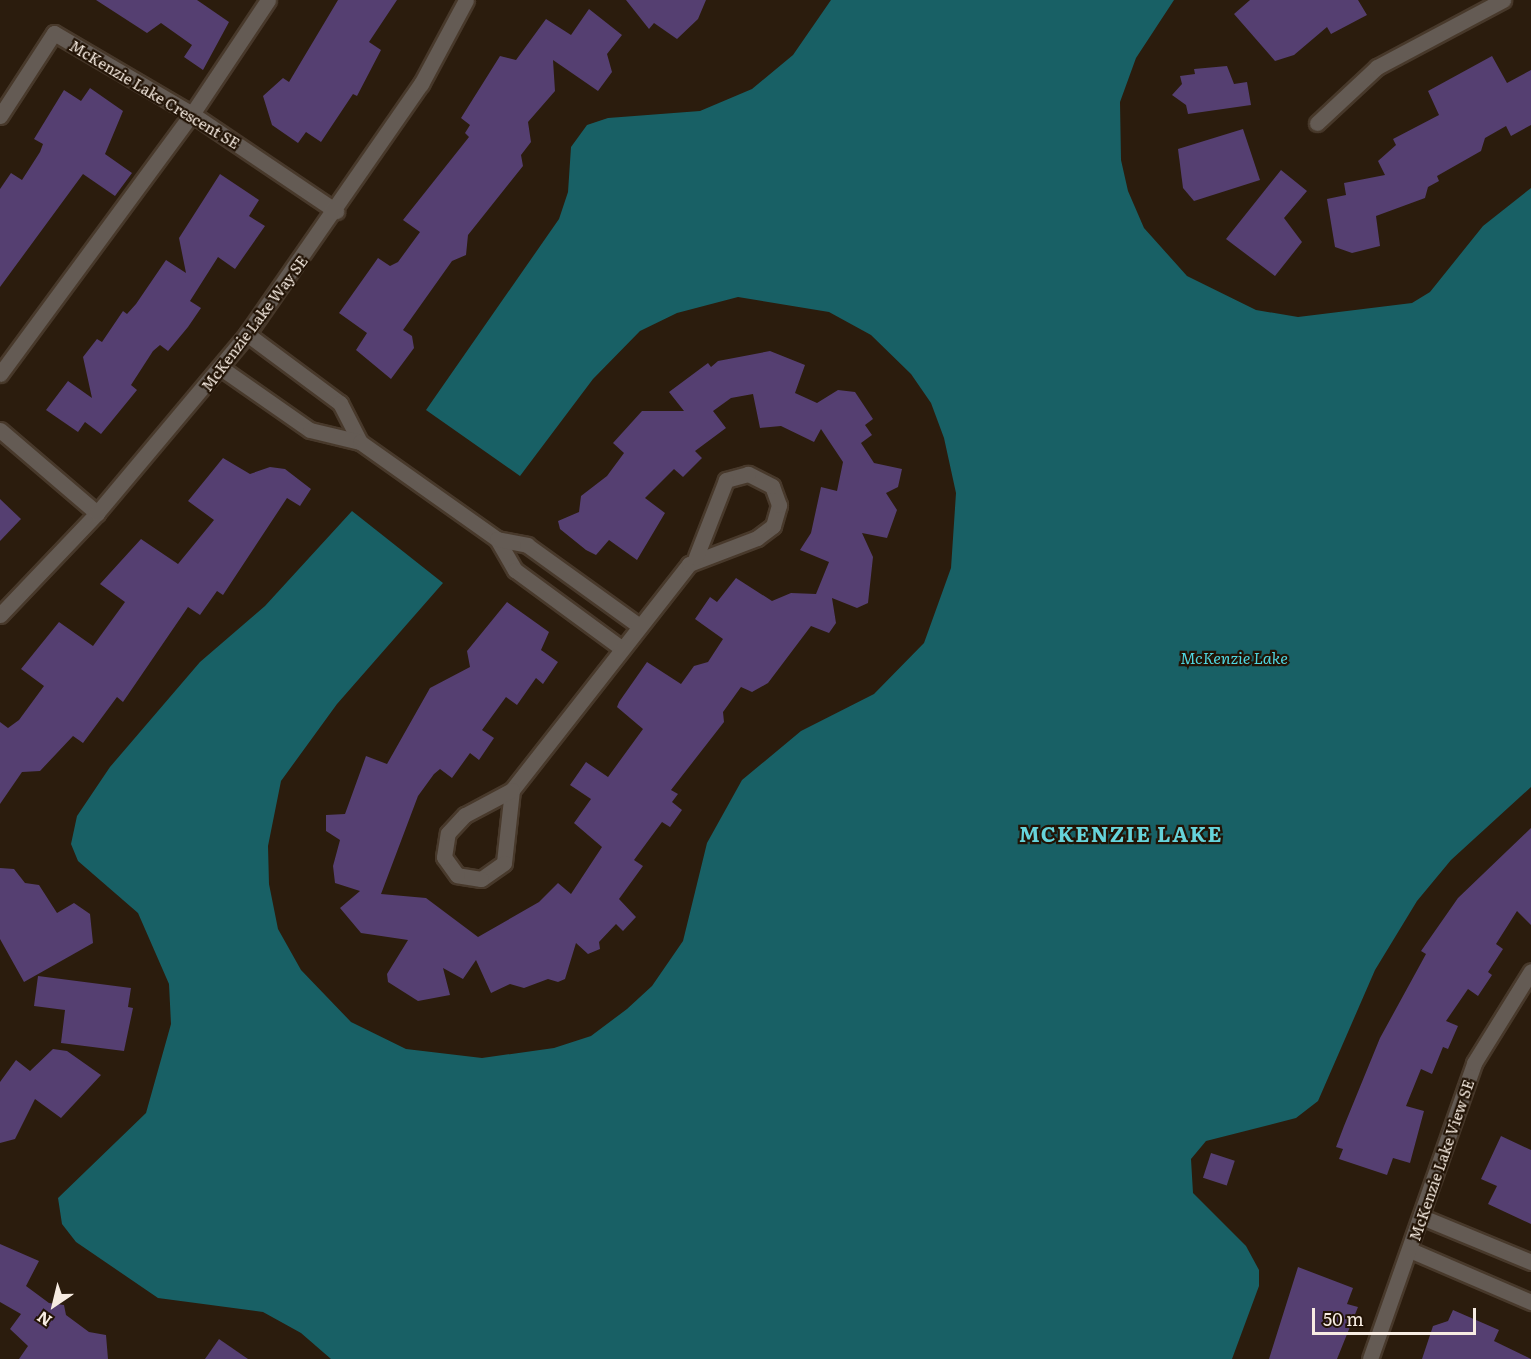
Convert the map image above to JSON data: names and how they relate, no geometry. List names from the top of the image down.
{
  "streets": {
    "street": ["McKenzie Lake Crescent SE", "McKenzie Lake Way SE", "McKenzie Lake View SE"]
  },
  "crossings": [
    ["McKenzie Lake Crescent SE", "McKenzie Lake Way SE"]
  ],
  "districts": ["MCKENZIE LAKE"],
  "water": ["McKenzie Lake"],
  "scale_bar": "50 m",
  "north": "bottom left"
}
